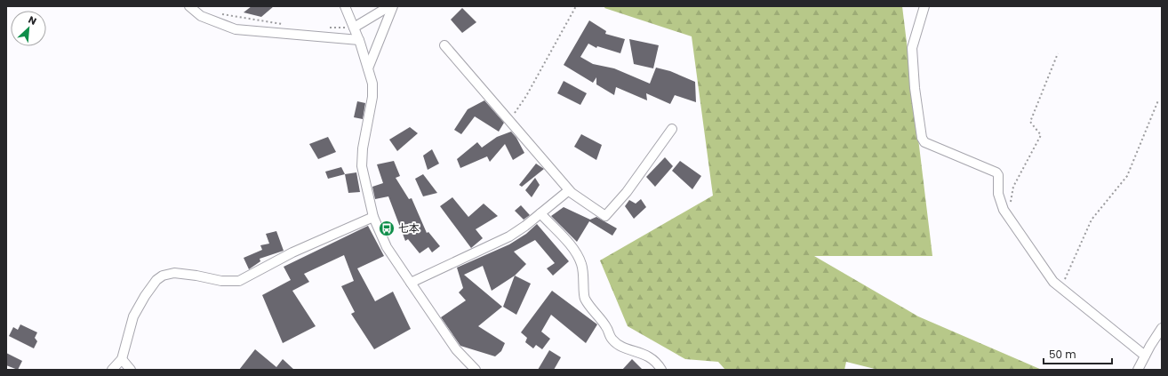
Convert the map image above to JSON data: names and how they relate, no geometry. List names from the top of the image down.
{
  "places": {
    "bus stop": ["七本"]
  },
  "scale_bar": "50 m",
  "north": "top right"
}
